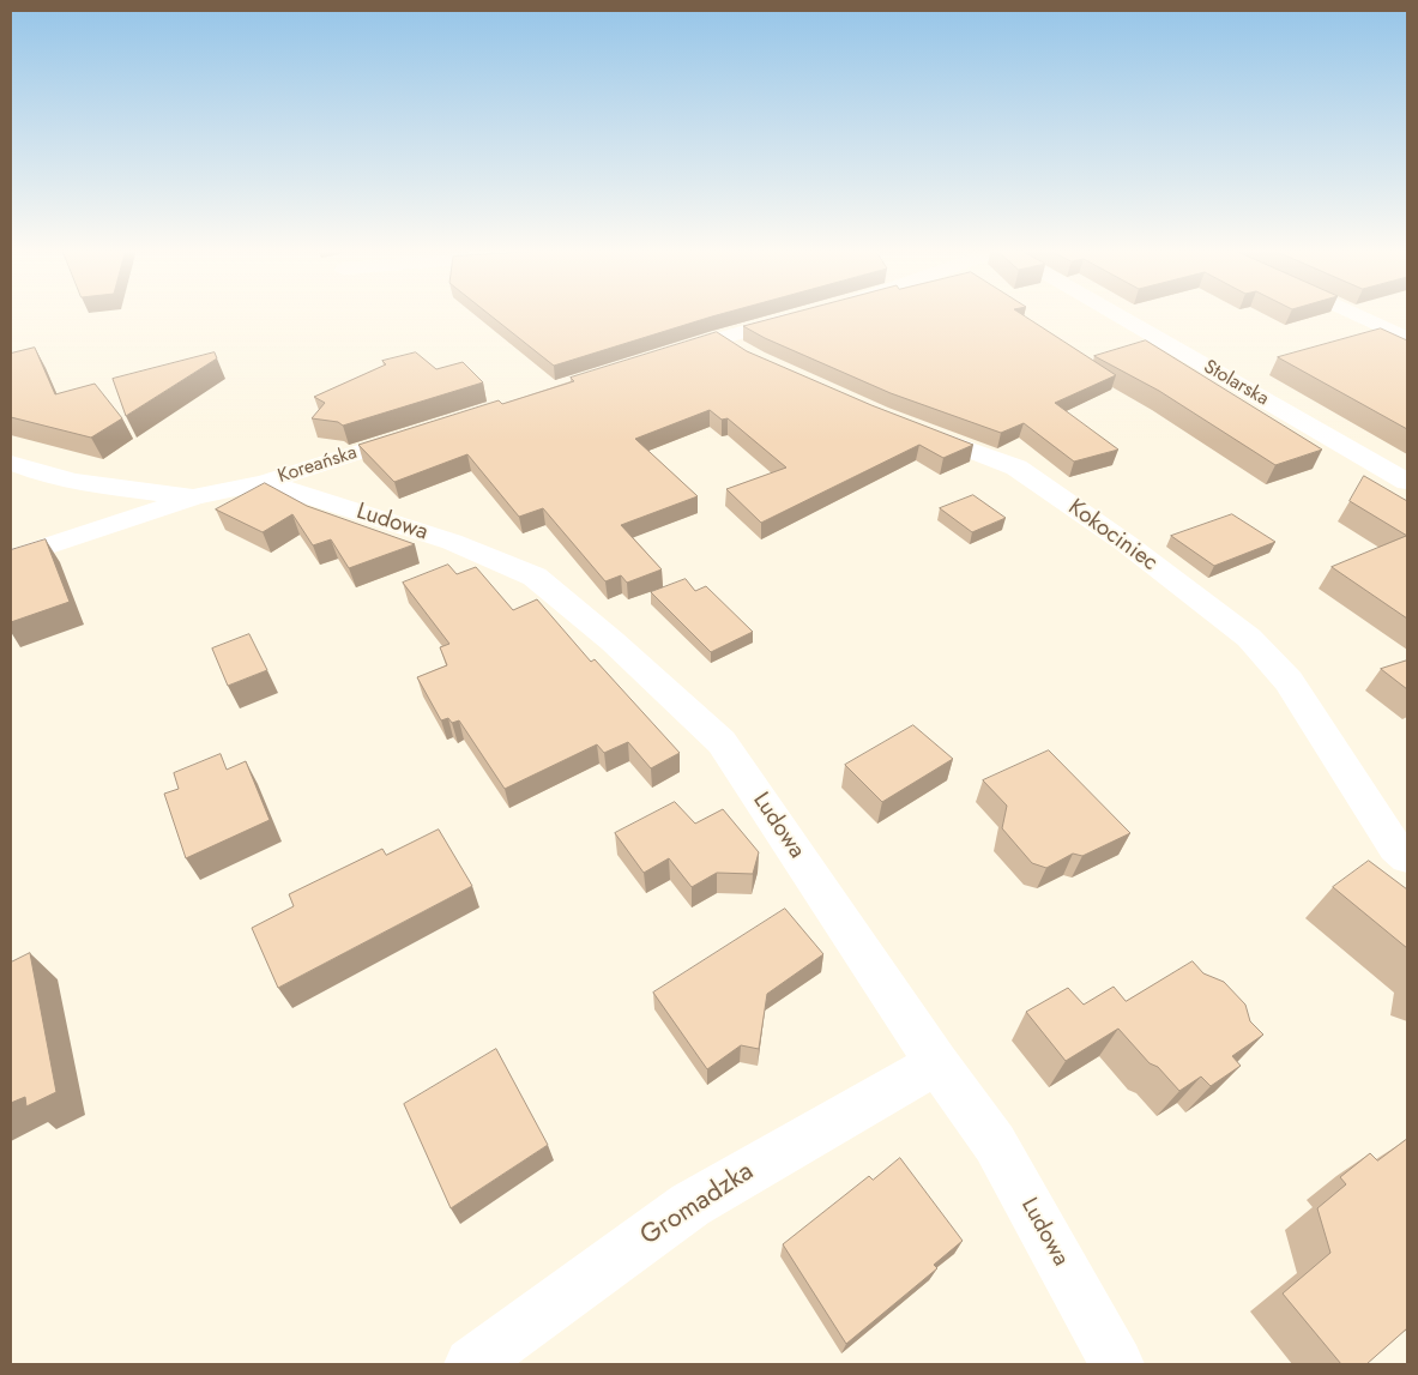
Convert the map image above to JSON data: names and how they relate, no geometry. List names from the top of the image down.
{
  "streets": {
    "street": [
      "Stolarska",
      "Koreańska",
      "Ludowa",
      "Kokociniec",
      "Gromadzka"
    ]
  },
  "crossings": [
    ["Koreańska", "Ludowa"],
    ["Ludowa", "Gromadzka"]
  ]
}
